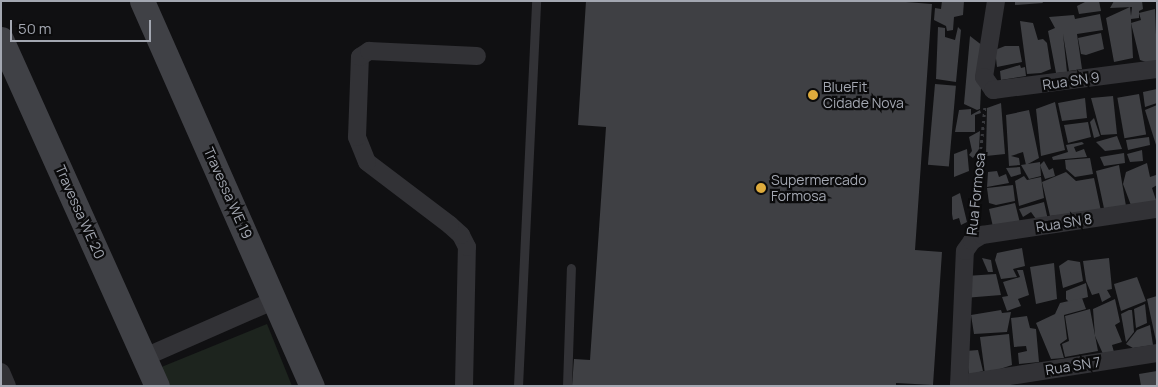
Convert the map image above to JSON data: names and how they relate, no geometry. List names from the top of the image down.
{
  "streets": {
    "main road": ["Travessa WE 19", "Travessa WE 20"],
    "street": [
      "Rua SN 9",
      "Rua Formosa",
      "Rua SN 8",
      "Rua SN 7"
    ]
  },
  "crossings": [
    ["Rua SN 9", "Rua Formosa"],
    ["Rua Formosa", "Rua SN 8"],
    ["Rua Formosa", "Rua SN 7"]
  ],
  "places": ["BlueFit Cidade Nova", "Supermercado Formosa"],
  "scale_bar": "50 m"
}
